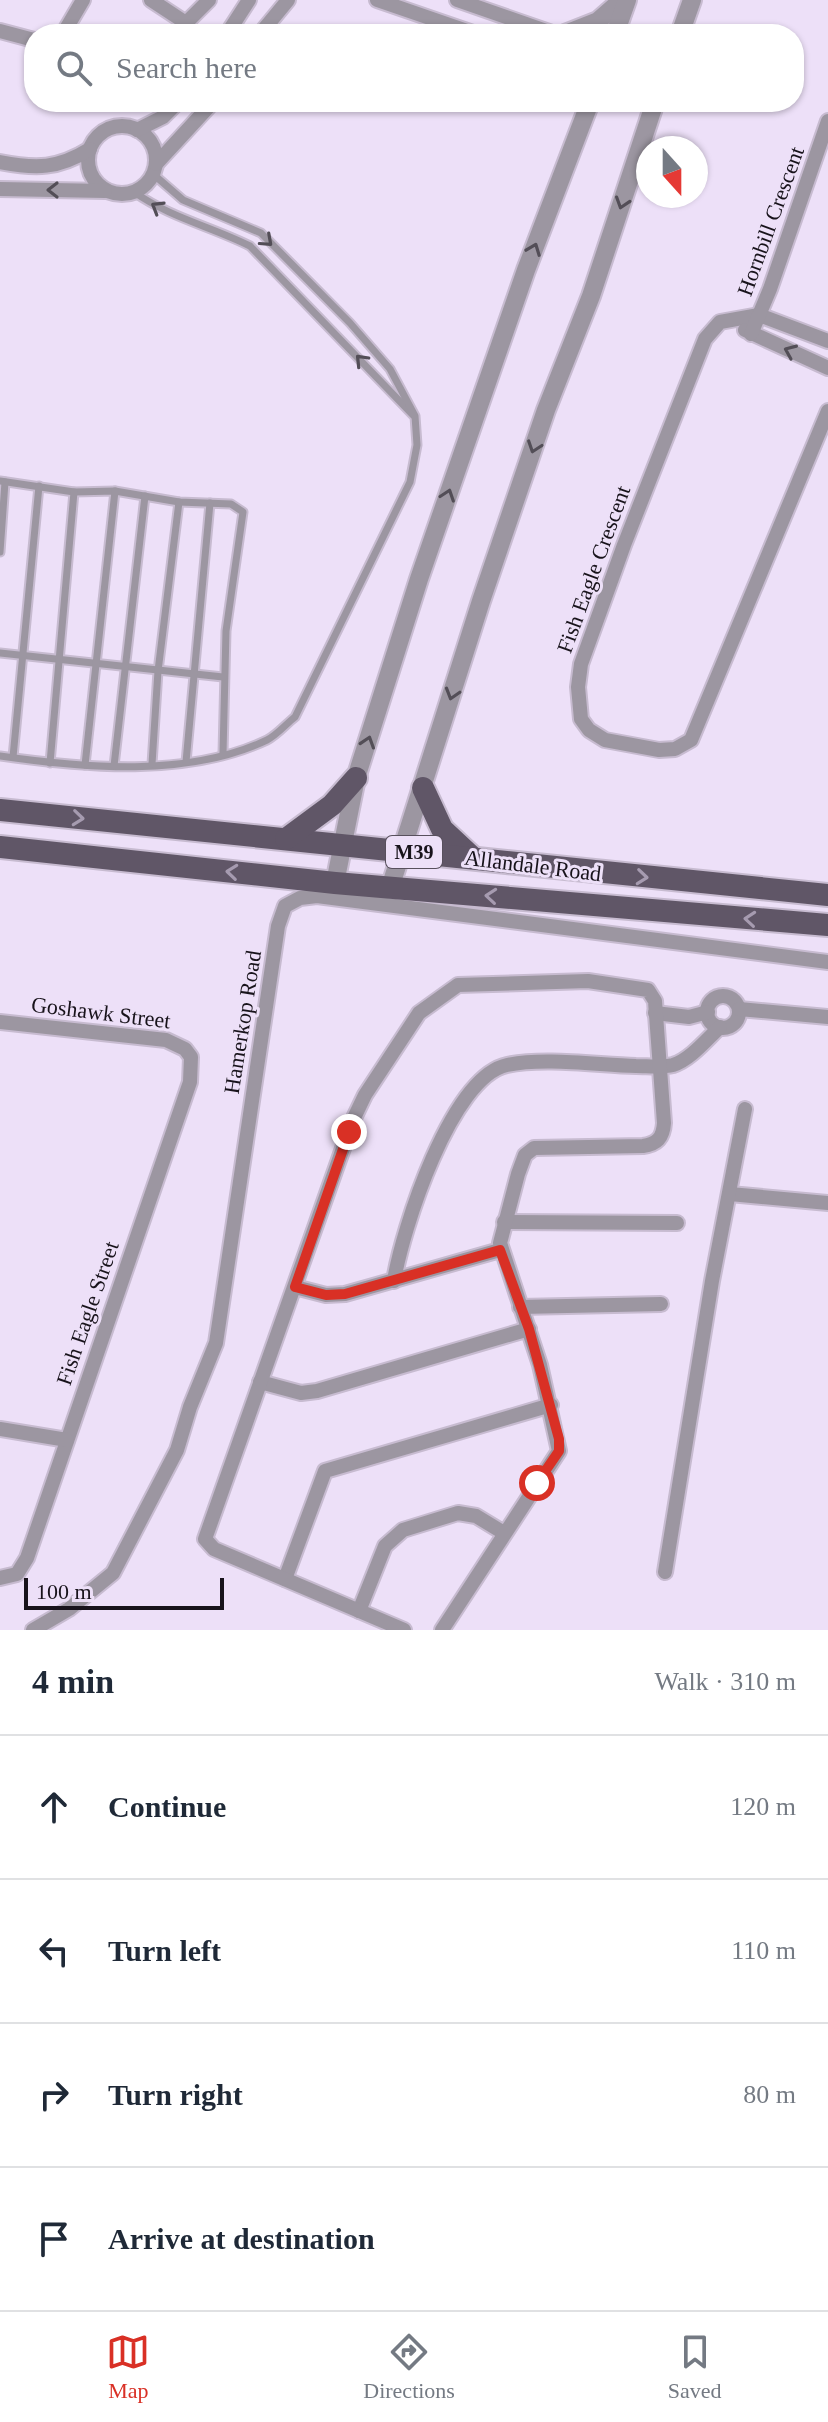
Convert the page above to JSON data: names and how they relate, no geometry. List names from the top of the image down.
{
  "streets": {
    "main road": ["M39", "Allandale Road"],
    "street": [
      "Hornbill Crescent",
      "Fish Eagle Crescent",
      "Goshawk Street",
      "Hamerkop Road",
      "Fish Eagle Street"
    ]
  },
  "crossings": [
    ["Hornbill Crescent", "Fish Eagle Crescent"],
    ["Goshawk Street", "Fish Eagle Street"]
  ],
  "scale_bar": "100 m",
  "north": "bottom",
  "page": {
    "search": "Search here",
    "scale": "100 m",
    "heading": ["4 min", "Walk · 310 m"],
    "list": [
      ["Continue", "120 m"],
      ["Turn left", "110 m"],
      ["Turn right", "80 m"],
      "Arrive at destination"
    ],
    "nav": ["Map", "Directions", "Saved"]
  }
}
